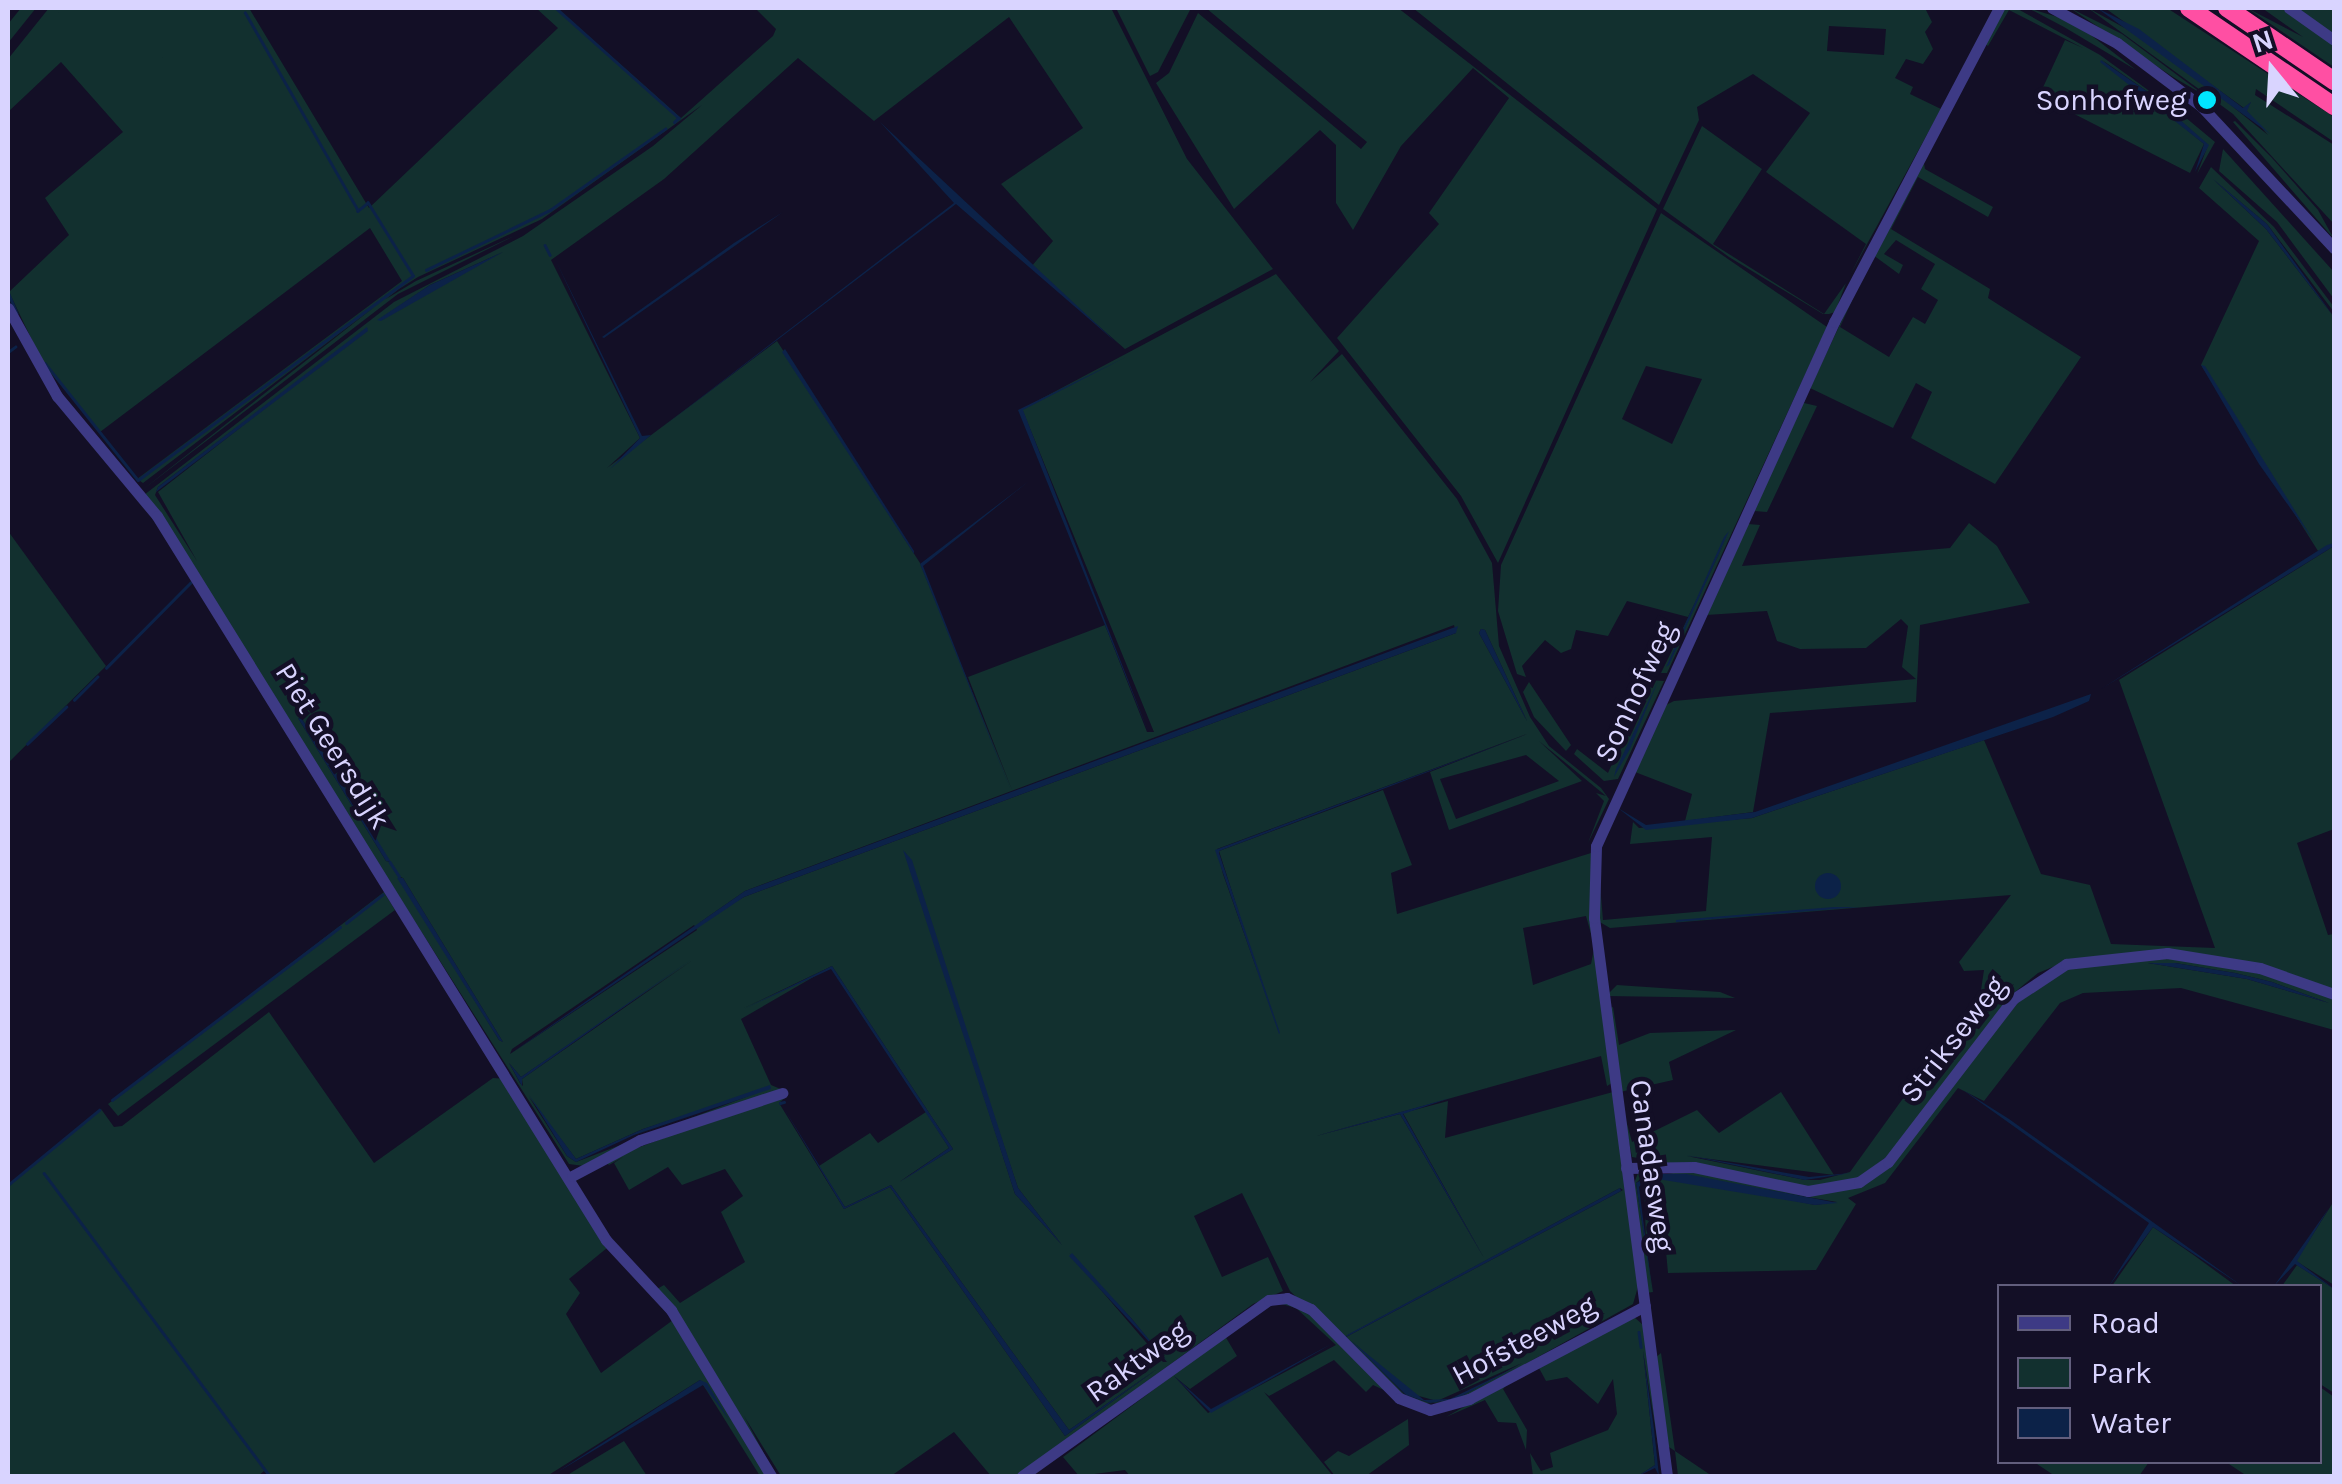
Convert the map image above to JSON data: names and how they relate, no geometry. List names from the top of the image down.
{
  "streets": {
    "street": [
      "Sonhofweg",
      "Piet Geersdijk",
      "Strikseweg",
      "Canadasweg",
      "Hofsteeweg",
      "Raktweg"
    ]
  },
  "crossings": [
    ["Sonhofweg", "Canadasweg"],
    ["Strikseweg", "Canadasweg"],
    ["Canadasweg", "Hofsteeweg"],
    ["Hofsteeweg", "Raktweg"]
  ],
  "places": ["Sonhofweg"],
  "legend": ["Road", "Park", "Water"],
  "north": "top"
}
